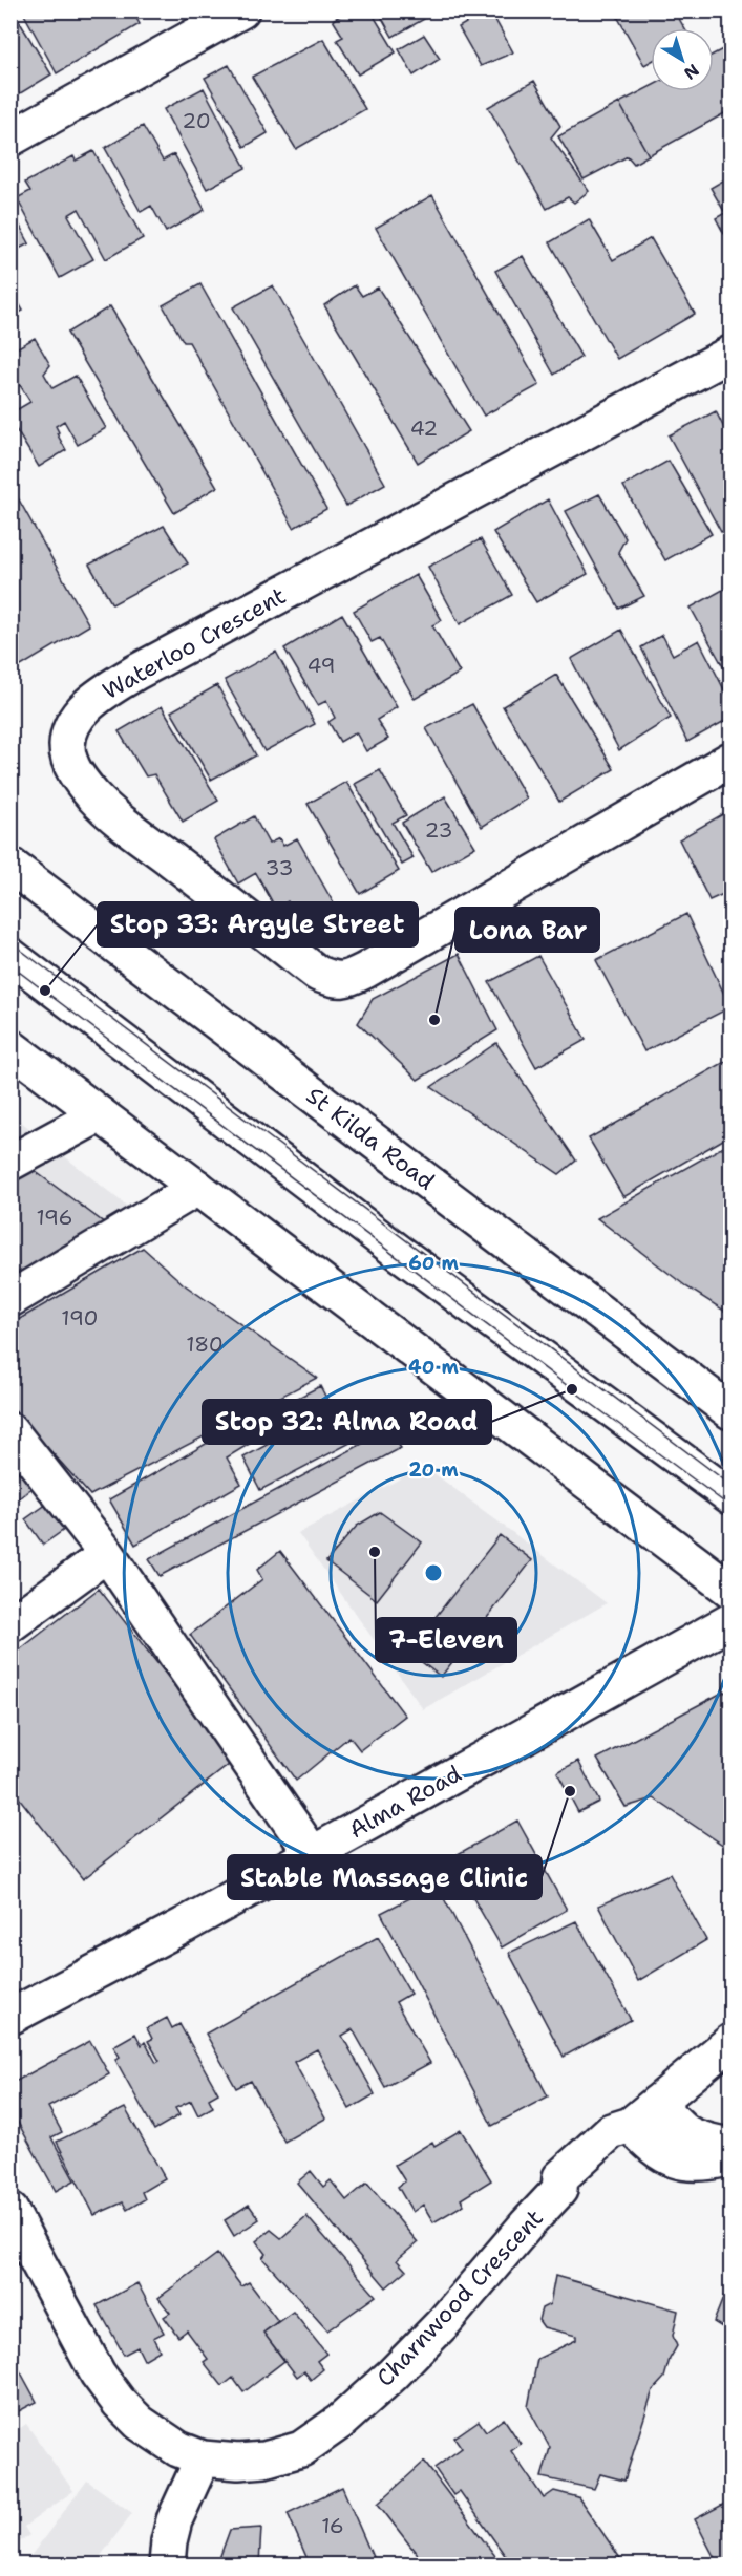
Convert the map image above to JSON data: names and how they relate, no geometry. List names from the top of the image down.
{
  "streets": {
    "main road": [
      "Waterloo Crescent",
      "St Kilda Road",
      "Alma Road",
      "Charnwood Crescent"
    ]
  },
  "places": [
    "Stop 33: Argyle Street",
    "Lona Bar",
    "Stop 32: Alma Road",
    "7-Eleven",
    "Stable Massage Clinic"
  ],
  "house_numbers": [
    "20",
    "42",
    "49",
    "23",
    "33",
    "196",
    "190",
    "180",
    "16"
  ],
  "north": "bottom right",
  "rings": ["60 m", "40 m", "20 m"]
}
